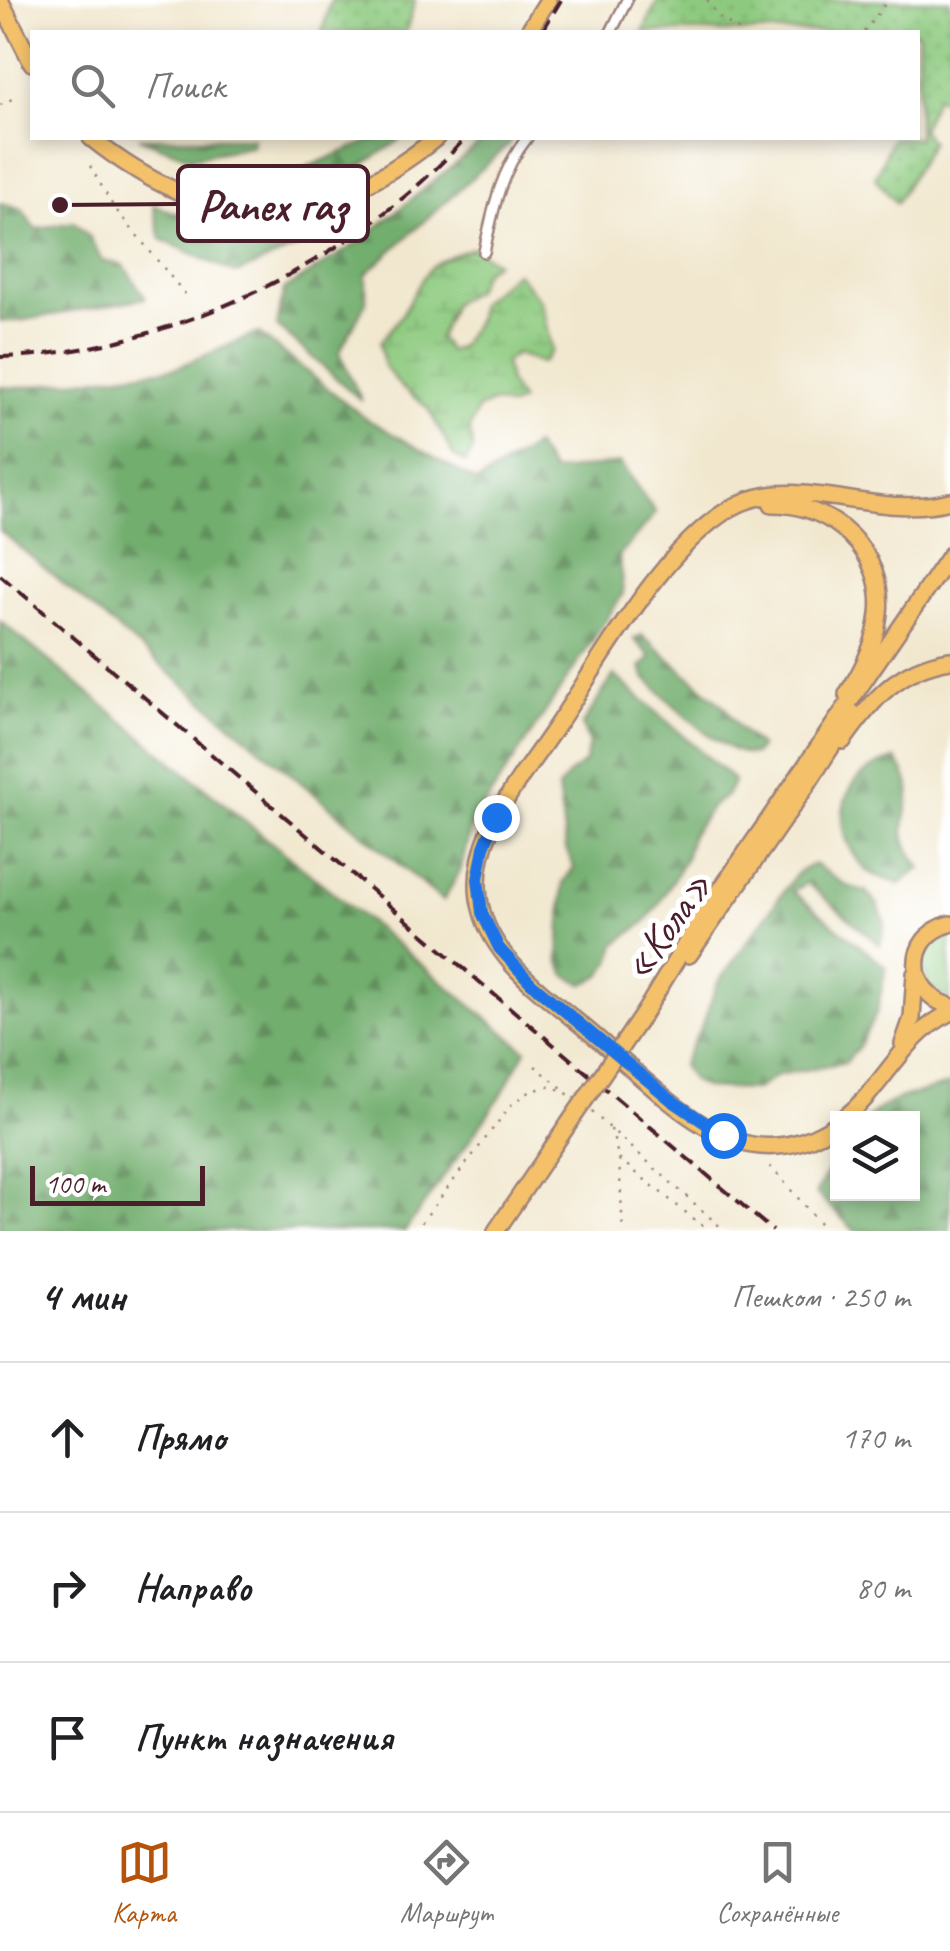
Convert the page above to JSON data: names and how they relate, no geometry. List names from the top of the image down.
{
  "streets": {
    "main road": ["«Кола»"]
  },
  "places": ["Panex газ"],
  "scale_bar": "100 m",
  "page": {
    "search": "Поиск",
    "scale": "100 m",
    "heading": ["4 мин", "Пешком · 250 m"],
    "list": [
      ["Прямо", "170 m"],
      ["Направо", "80 m"],
      "Пункт назначения"
    ],
    "nav": ["Карта", "Маршрут", "Сохранённые"]
  }
}
